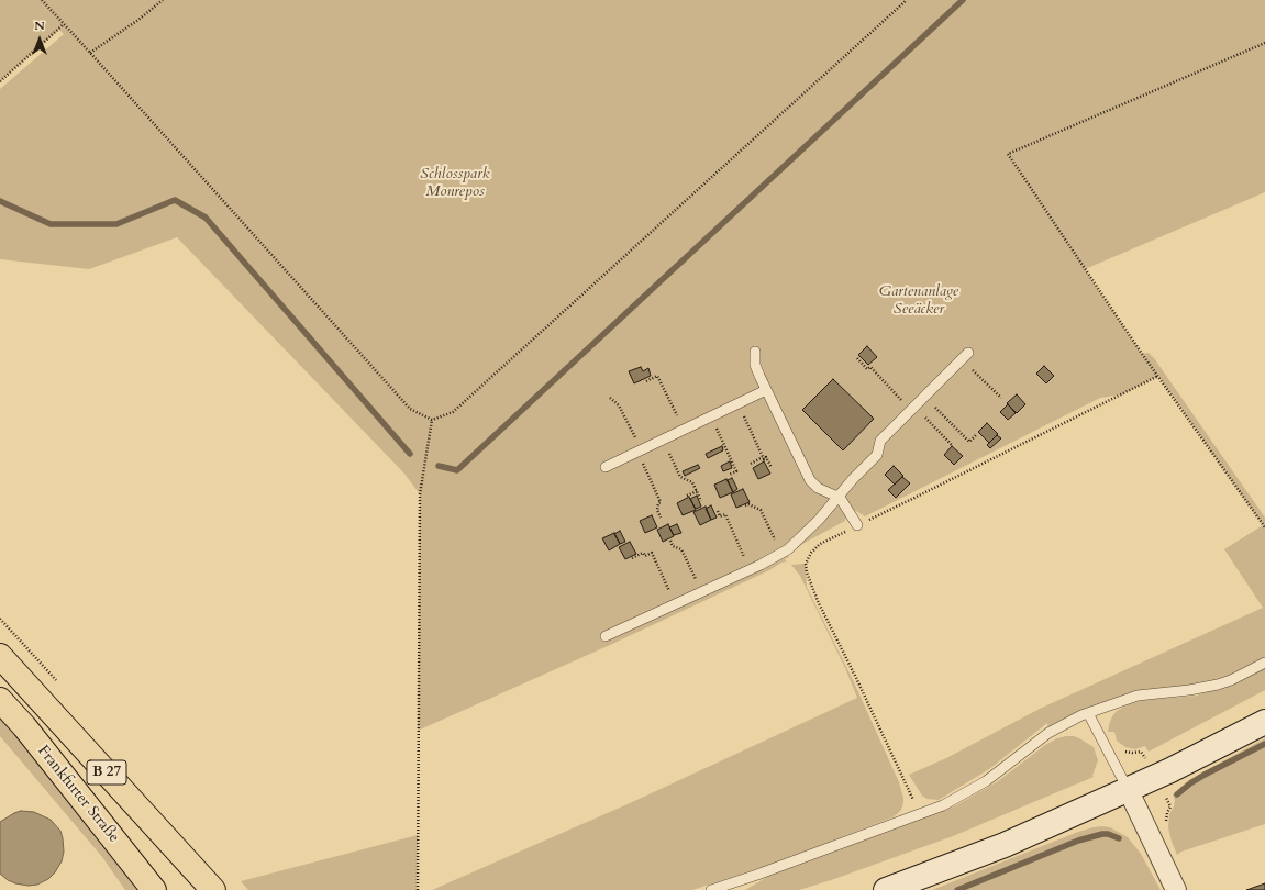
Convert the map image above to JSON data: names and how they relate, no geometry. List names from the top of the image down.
{
  "streets": {
    "main road": ["B 27", "Frankfurter Straße"]
  },
  "parks": ["Schlosspark Monrepos", "Gartenanlage Seeäcker"],
  "north": "top"
}
